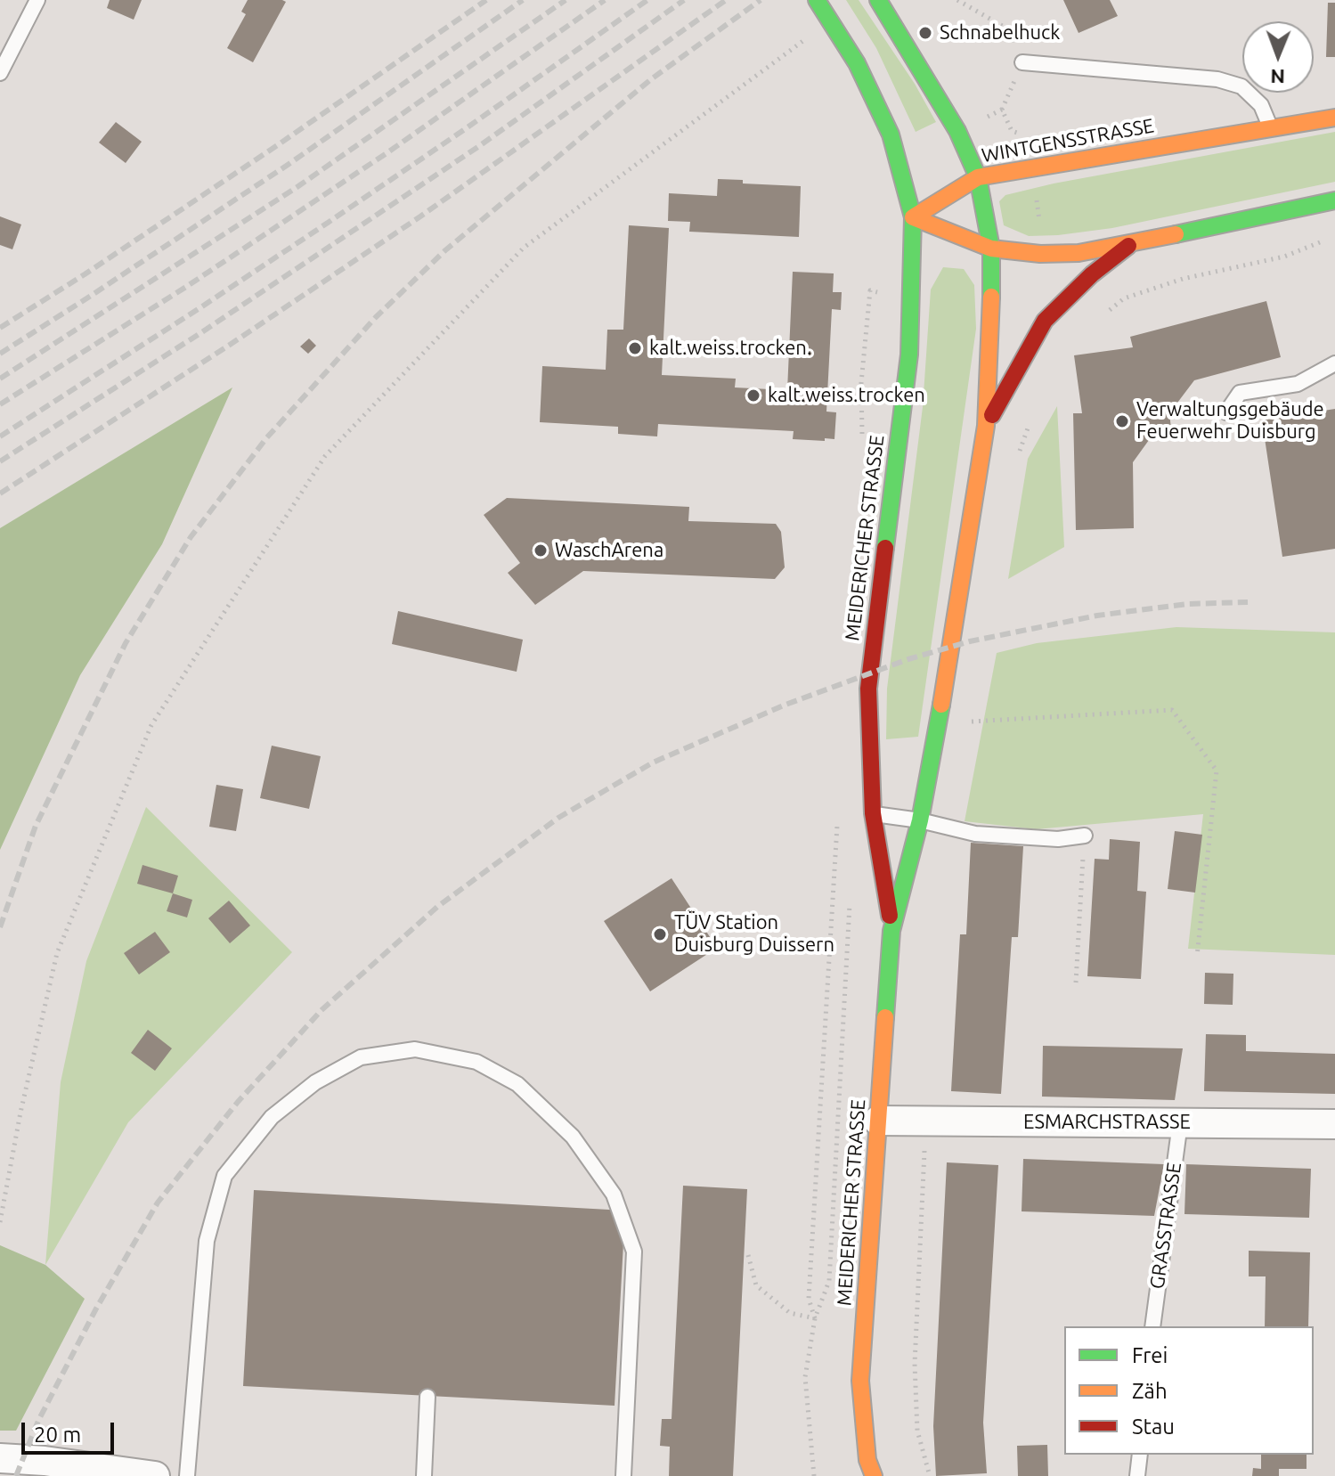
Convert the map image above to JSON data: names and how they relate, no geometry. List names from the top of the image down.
{
  "streets": {
    "main road": ["WINTGENSSTRASSE", "MEIDERICHER STRASSE"],
    "street": ["ESMARCHSTRASSE"],
    "lane": ["GRASSTRASSE"]
  },
  "crossings": [
    ["WINTGENSSTRASSE", "MEIDERICHER STRASSE"],
    ["MEIDERICHER STRASSE", "ESMARCHSTRASSE"],
    ["ESMARCHSTRASSE", "GRASSTRASSE"]
  ],
  "places": [
    "Schnabelhuck",
    "kalt.weiss.trocken.",
    "kalt.weiss.trocken",
    "Verwaltungsgebäude Feuerwehr Duisburg",
    "WaschArena",
    "TÜV Station Duisburg Duissern"
  ],
  "legend": ["Frei", "Zäh", "Stau"],
  "scale_bar": "20 m",
  "north": "bottom"
}
